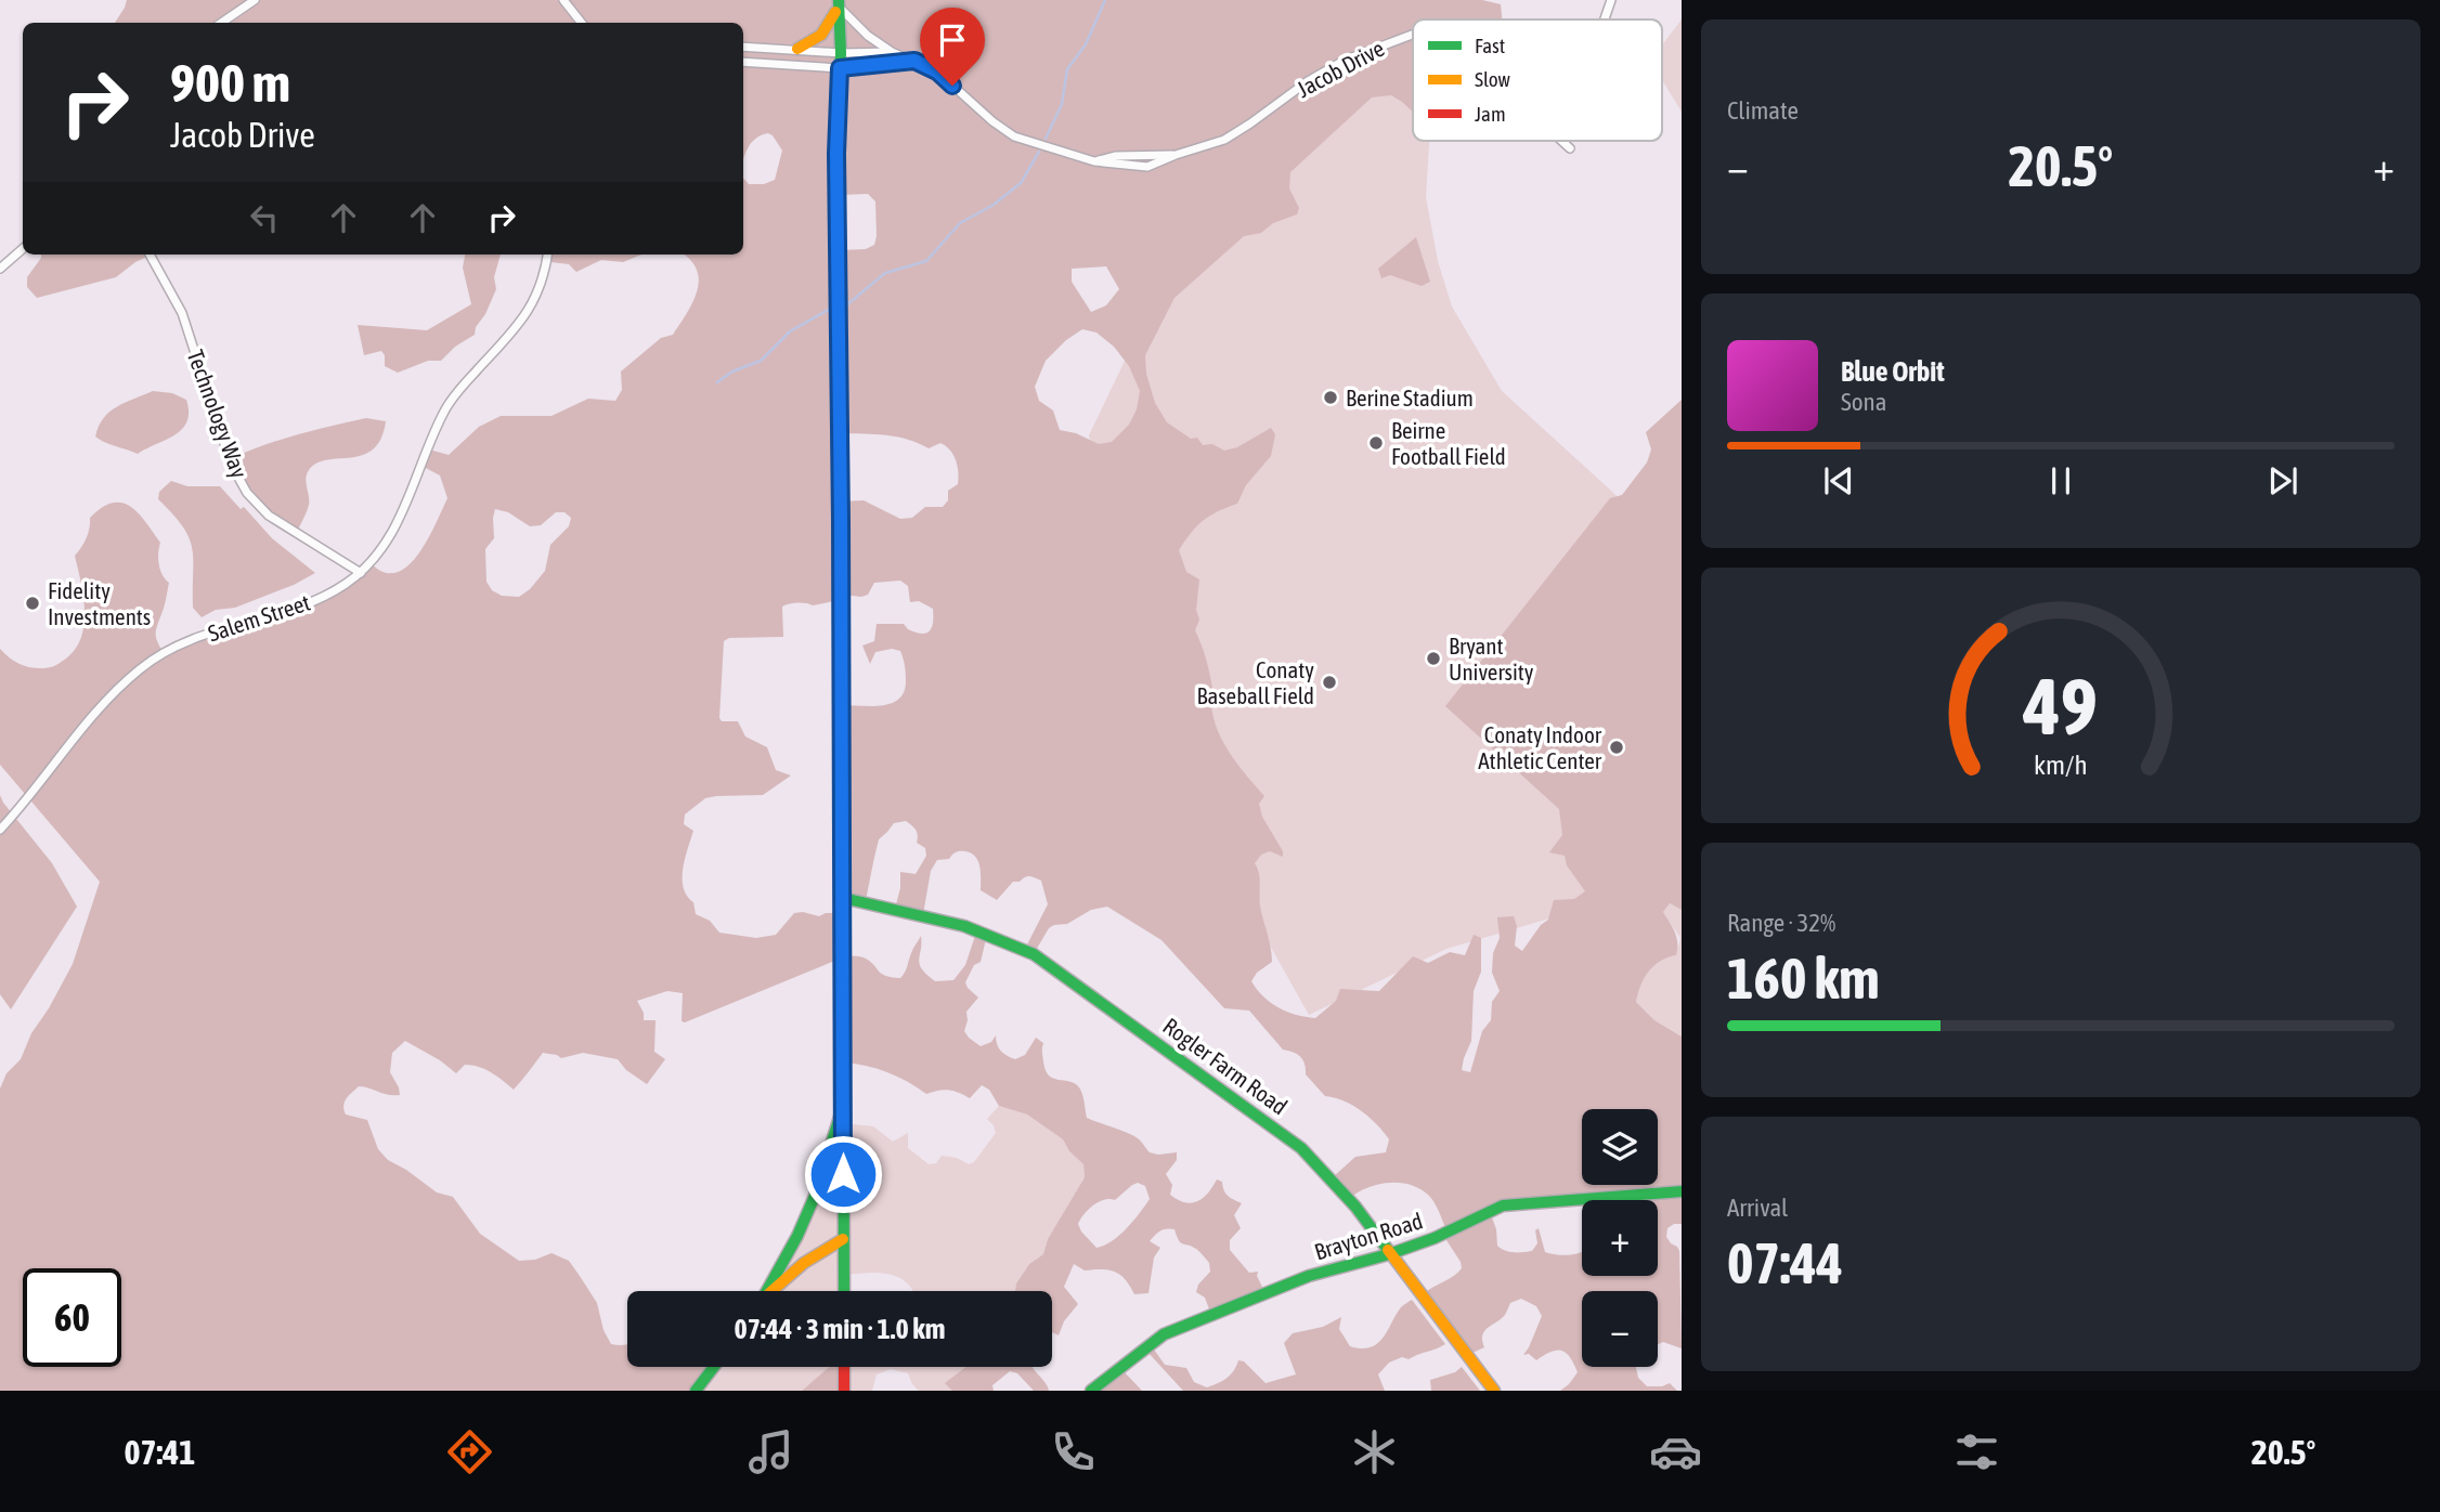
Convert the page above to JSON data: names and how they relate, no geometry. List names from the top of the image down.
{
  "streets": {
    "main road": ["Rogler Farm Road", "Brayton Road"],
    "street": ["Jacob Drive", "Technology Way", "Salem Street"]
  },
  "crossings": [
    ["Technology Way", "Salem Street"],
    ["Rogler Farm Road", "Brayton Road"]
  ],
  "places": [
    "Berine Stadium",
    "Beirne Football Field",
    "Fidelity Investments",
    "Bryant University",
    "Conaty Baseball Field",
    "Conaty Indoor Athletic Center"
  ],
  "legend": ["Fast", "Slow", "Jam"],
  "page": {
    "tile": [
      "Climate",
      ["Range · 32%", "160 km"],
      ["Arrival", "07:44"]
    ],
    "turn": ["900 m", "Jacob Drive"],
    "heat": ["−", "20.5°", "+"],
    "song": ["Blue Orbit", "Sona"],
    "map_buttons": ["+", "−"],
    "limit": "60",
    "trip": "07:44 · 3 min · 1.0 km",
    "tabs": ["07:41", "20.5°"],
    "gauge": ["49", "km/h"]
  }
}
